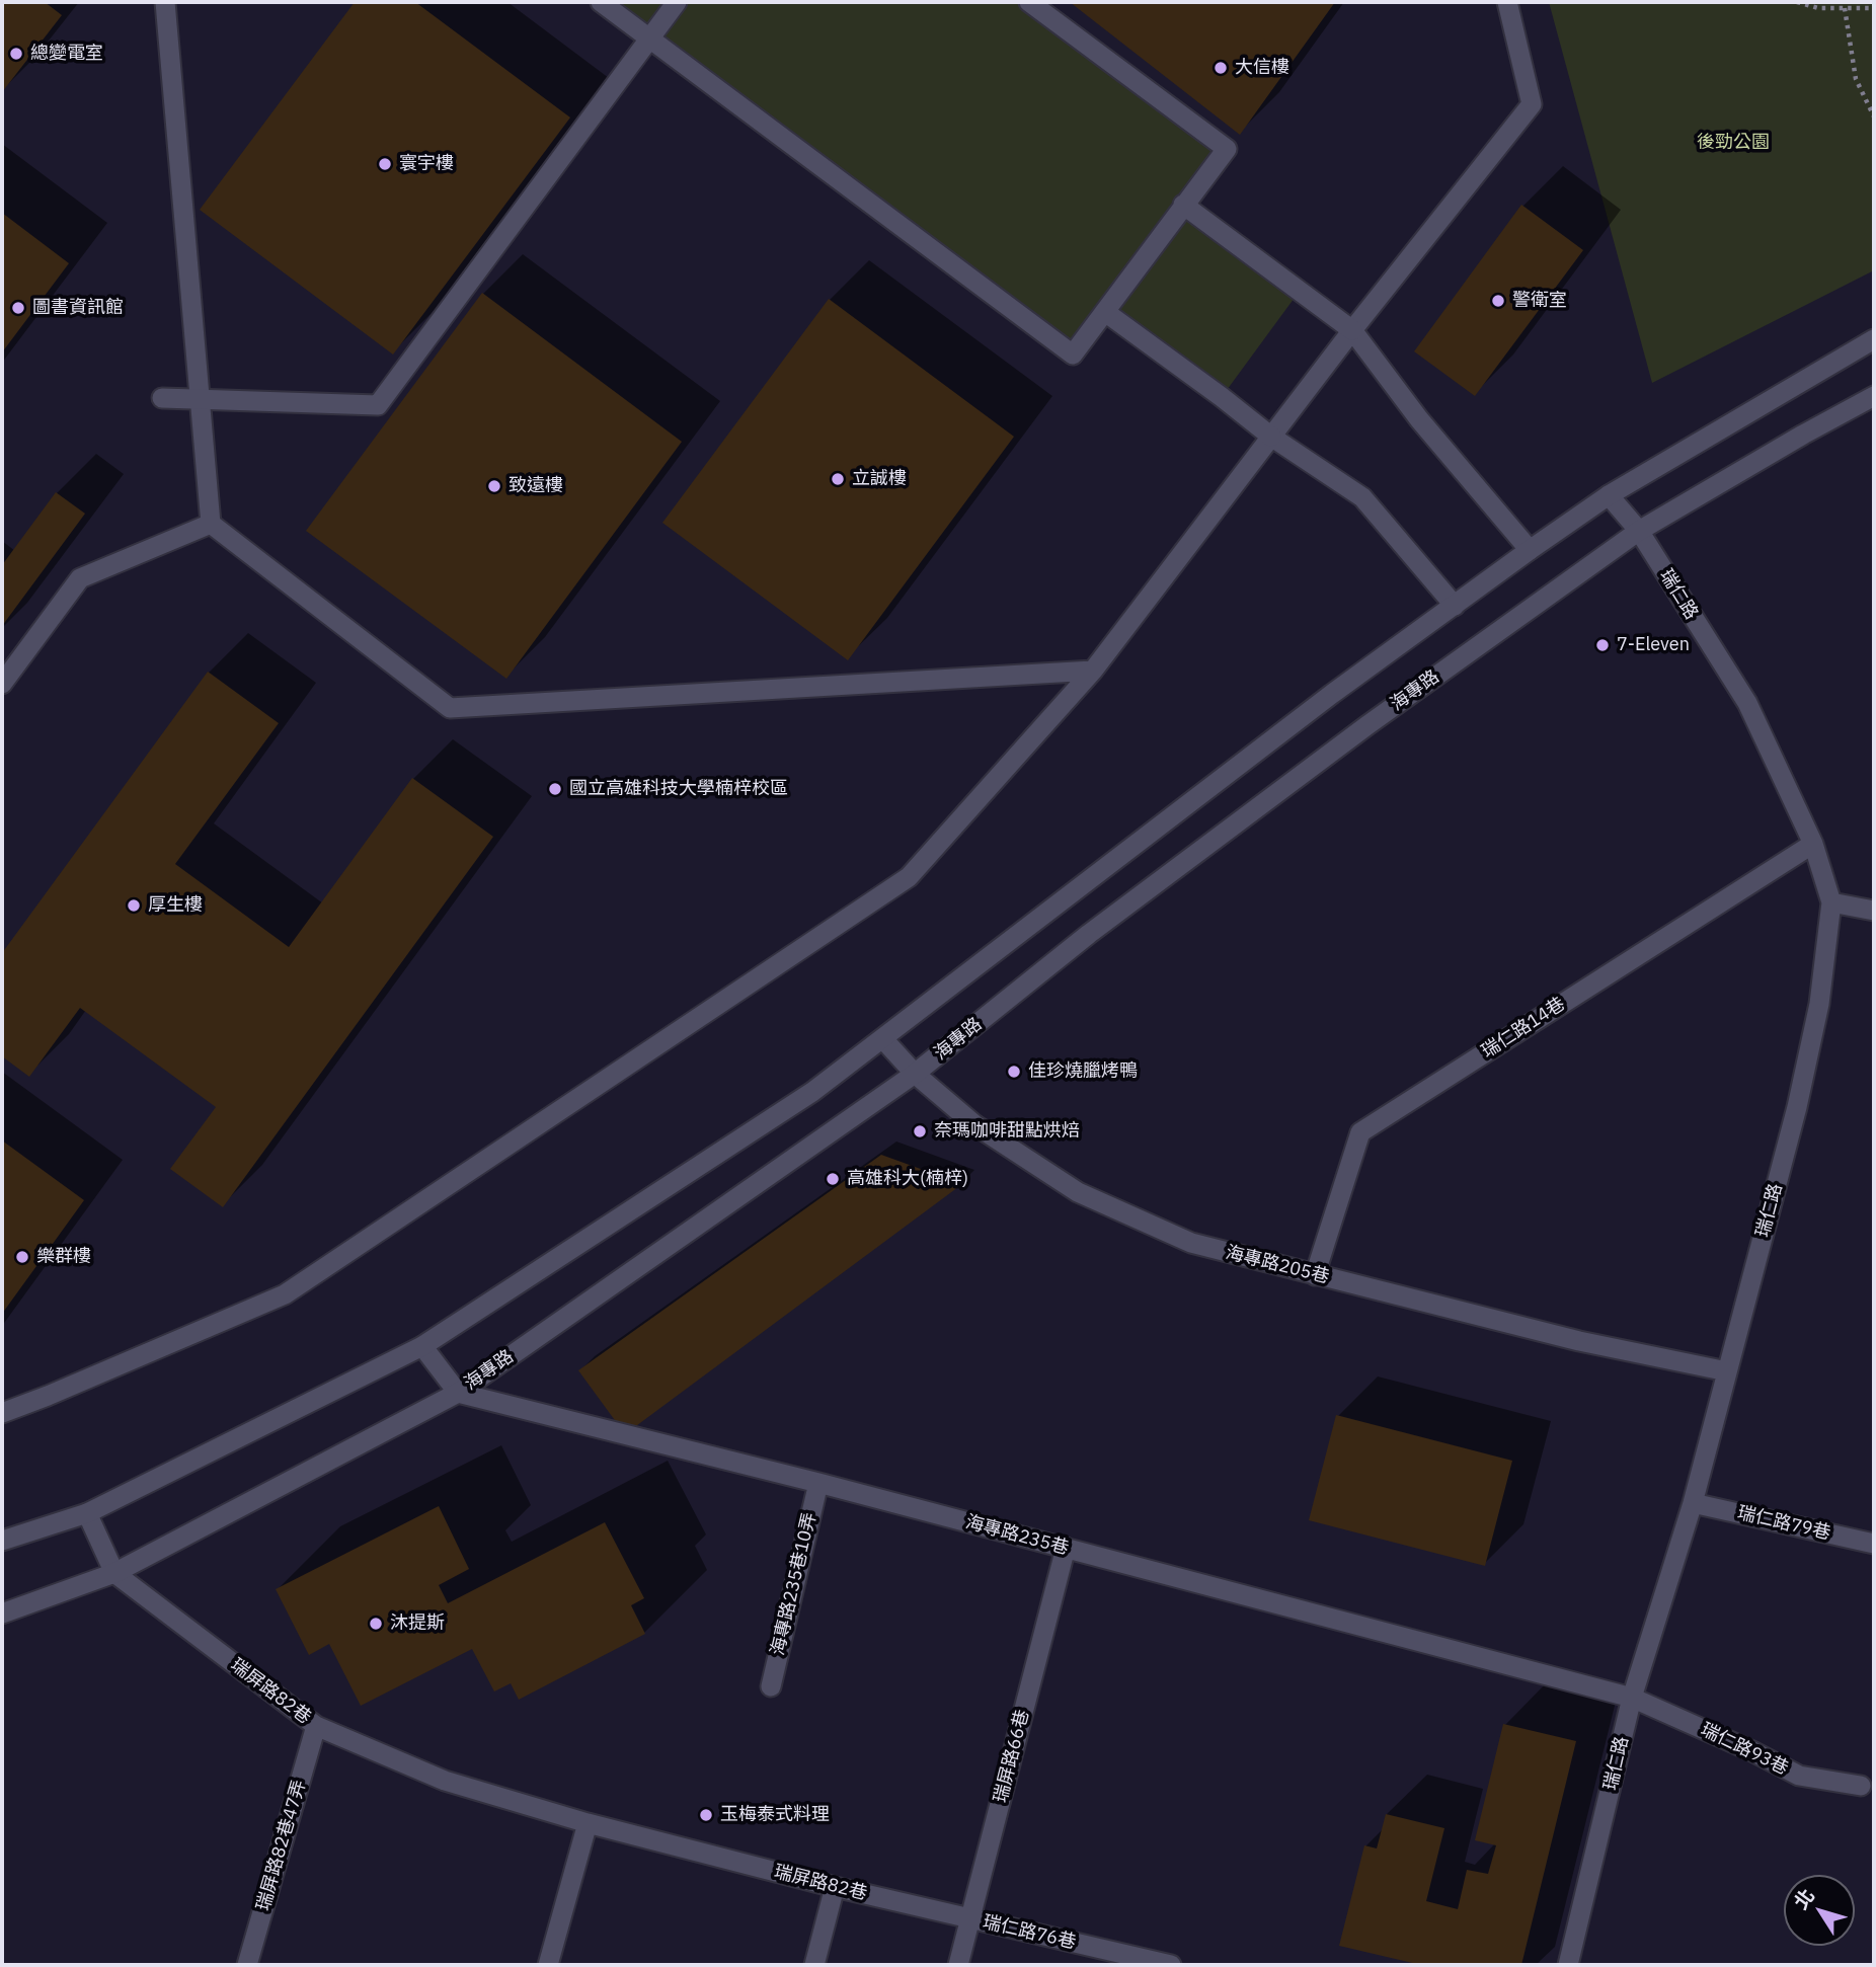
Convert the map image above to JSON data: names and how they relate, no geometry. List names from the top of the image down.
{
  "streets": {
    "street": [
      "瑞仁路",
      "海專路",
      "瑞仁路14巷",
      "海專路205巷",
      "瑞仁路79巷",
      "海專路235巷",
      "海專路235巷10弄",
      "瑞屏路82巷",
      "瑞仁路93巷",
      "瑞屏路66巷",
      "瑞屏路82巷47弄",
      "瑞仁路76巷"
    ]
  },
  "crossings": [
    ["瑞仁路", "海專路"],
    ["瑞仁路", "瑞仁路14巷"],
    ["瑞仁路", "海專路205巷"],
    ["瑞仁路", "瑞仁路79巷"],
    ["瑞仁路", "海專路235巷"],
    ["瑞仁路", "瑞仁路93巷"],
    ["海專路", "海專路205巷"],
    ["海專路", "海專路235巷"],
    ["海專路", "瑞屏路82巷"],
    ["瑞仁路14巷", "海專路205巷"],
    ["海專路235巷", "海專路235巷10弄"],
    ["海專路235巷", "瑞仁路93巷"],
    ["海專路235巷", "瑞屏路66巷"],
    ["瑞屏路82巷", "瑞屏路66巷"],
    ["瑞屏路82巷", "瑞屏路82巷47弄"],
    ["瑞屏路82巷", "瑞仁路76巷"],
    ["瑞屏路66巷", "瑞仁路76巷"]
  ],
  "parks": ["後勁公園"],
  "places": [
    "總變電室",
    "大信樓",
    "寰宇樓",
    "警衛室",
    "圖書資訊館",
    "立誠樓",
    "致遠樓",
    "7-Eleven",
    "國立高雄科技大學楠梓校區",
    "厚生樓",
    "佳珍燒臘烤鴨",
    "奈瑪咖啡甜點烘焙",
    "高雄科大(楠梓)",
    "樂群樓",
    "沐提斯",
    "玉梅泰式料理"
  ],
  "north": "top left"
}
